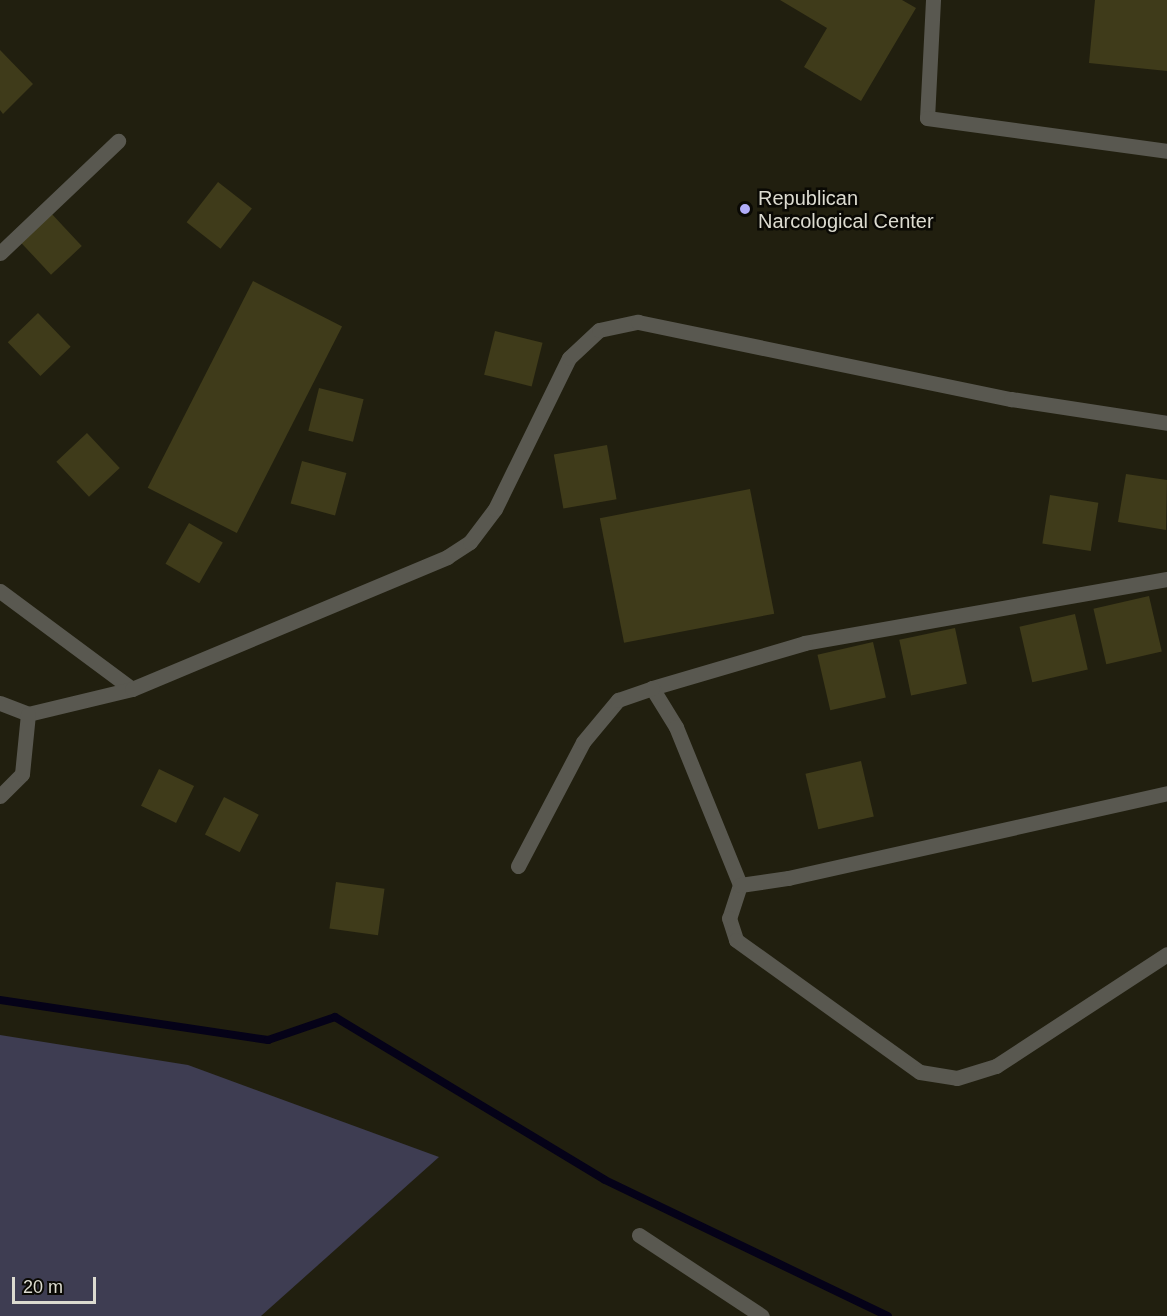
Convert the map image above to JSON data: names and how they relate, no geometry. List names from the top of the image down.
{
  "places": ["Republican Narcological Center"],
  "scale_bar": "20 m"
}
